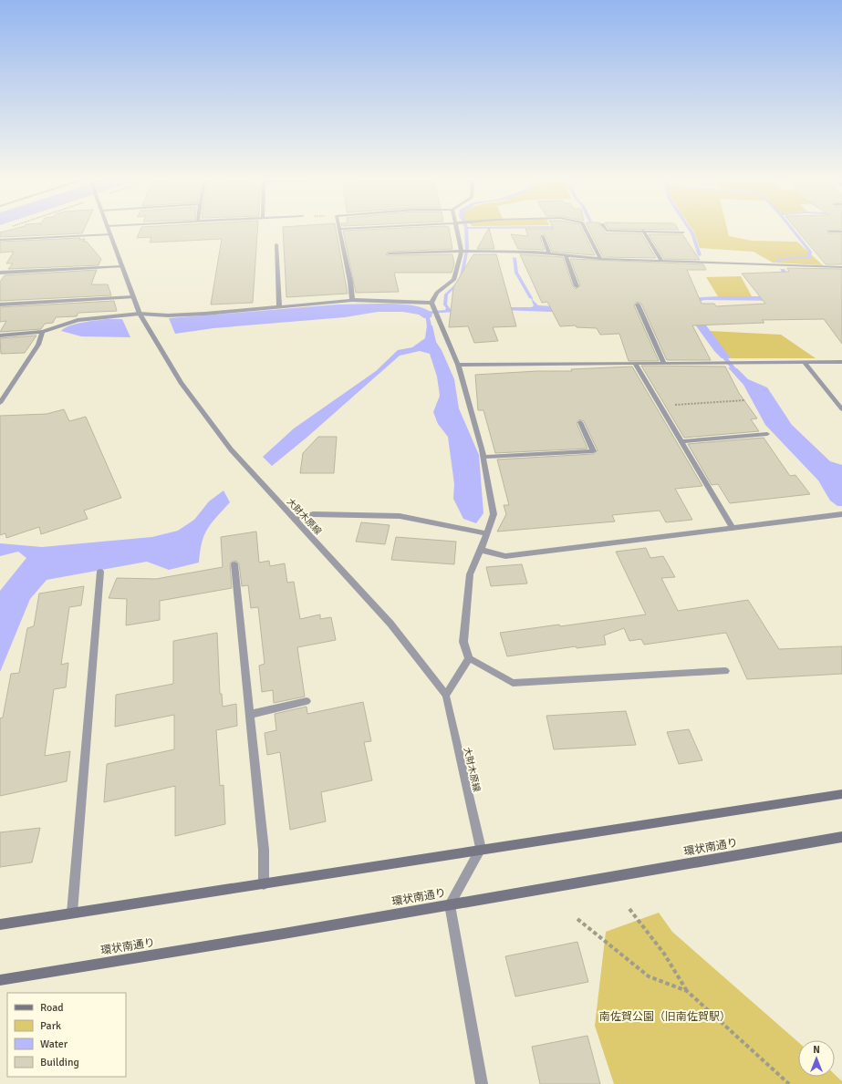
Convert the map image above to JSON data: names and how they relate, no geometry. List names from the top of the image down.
{
  "streets": {
    "main road": ["環状南通り"],
    "street": ["大財木原線"]
  },
  "parks": ["南佐賀公園（旧南佐賀駅）"],
  "legend": [
    "Road",
    "Park",
    "Water",
    "Building"
  ],
  "north": "top"
}
